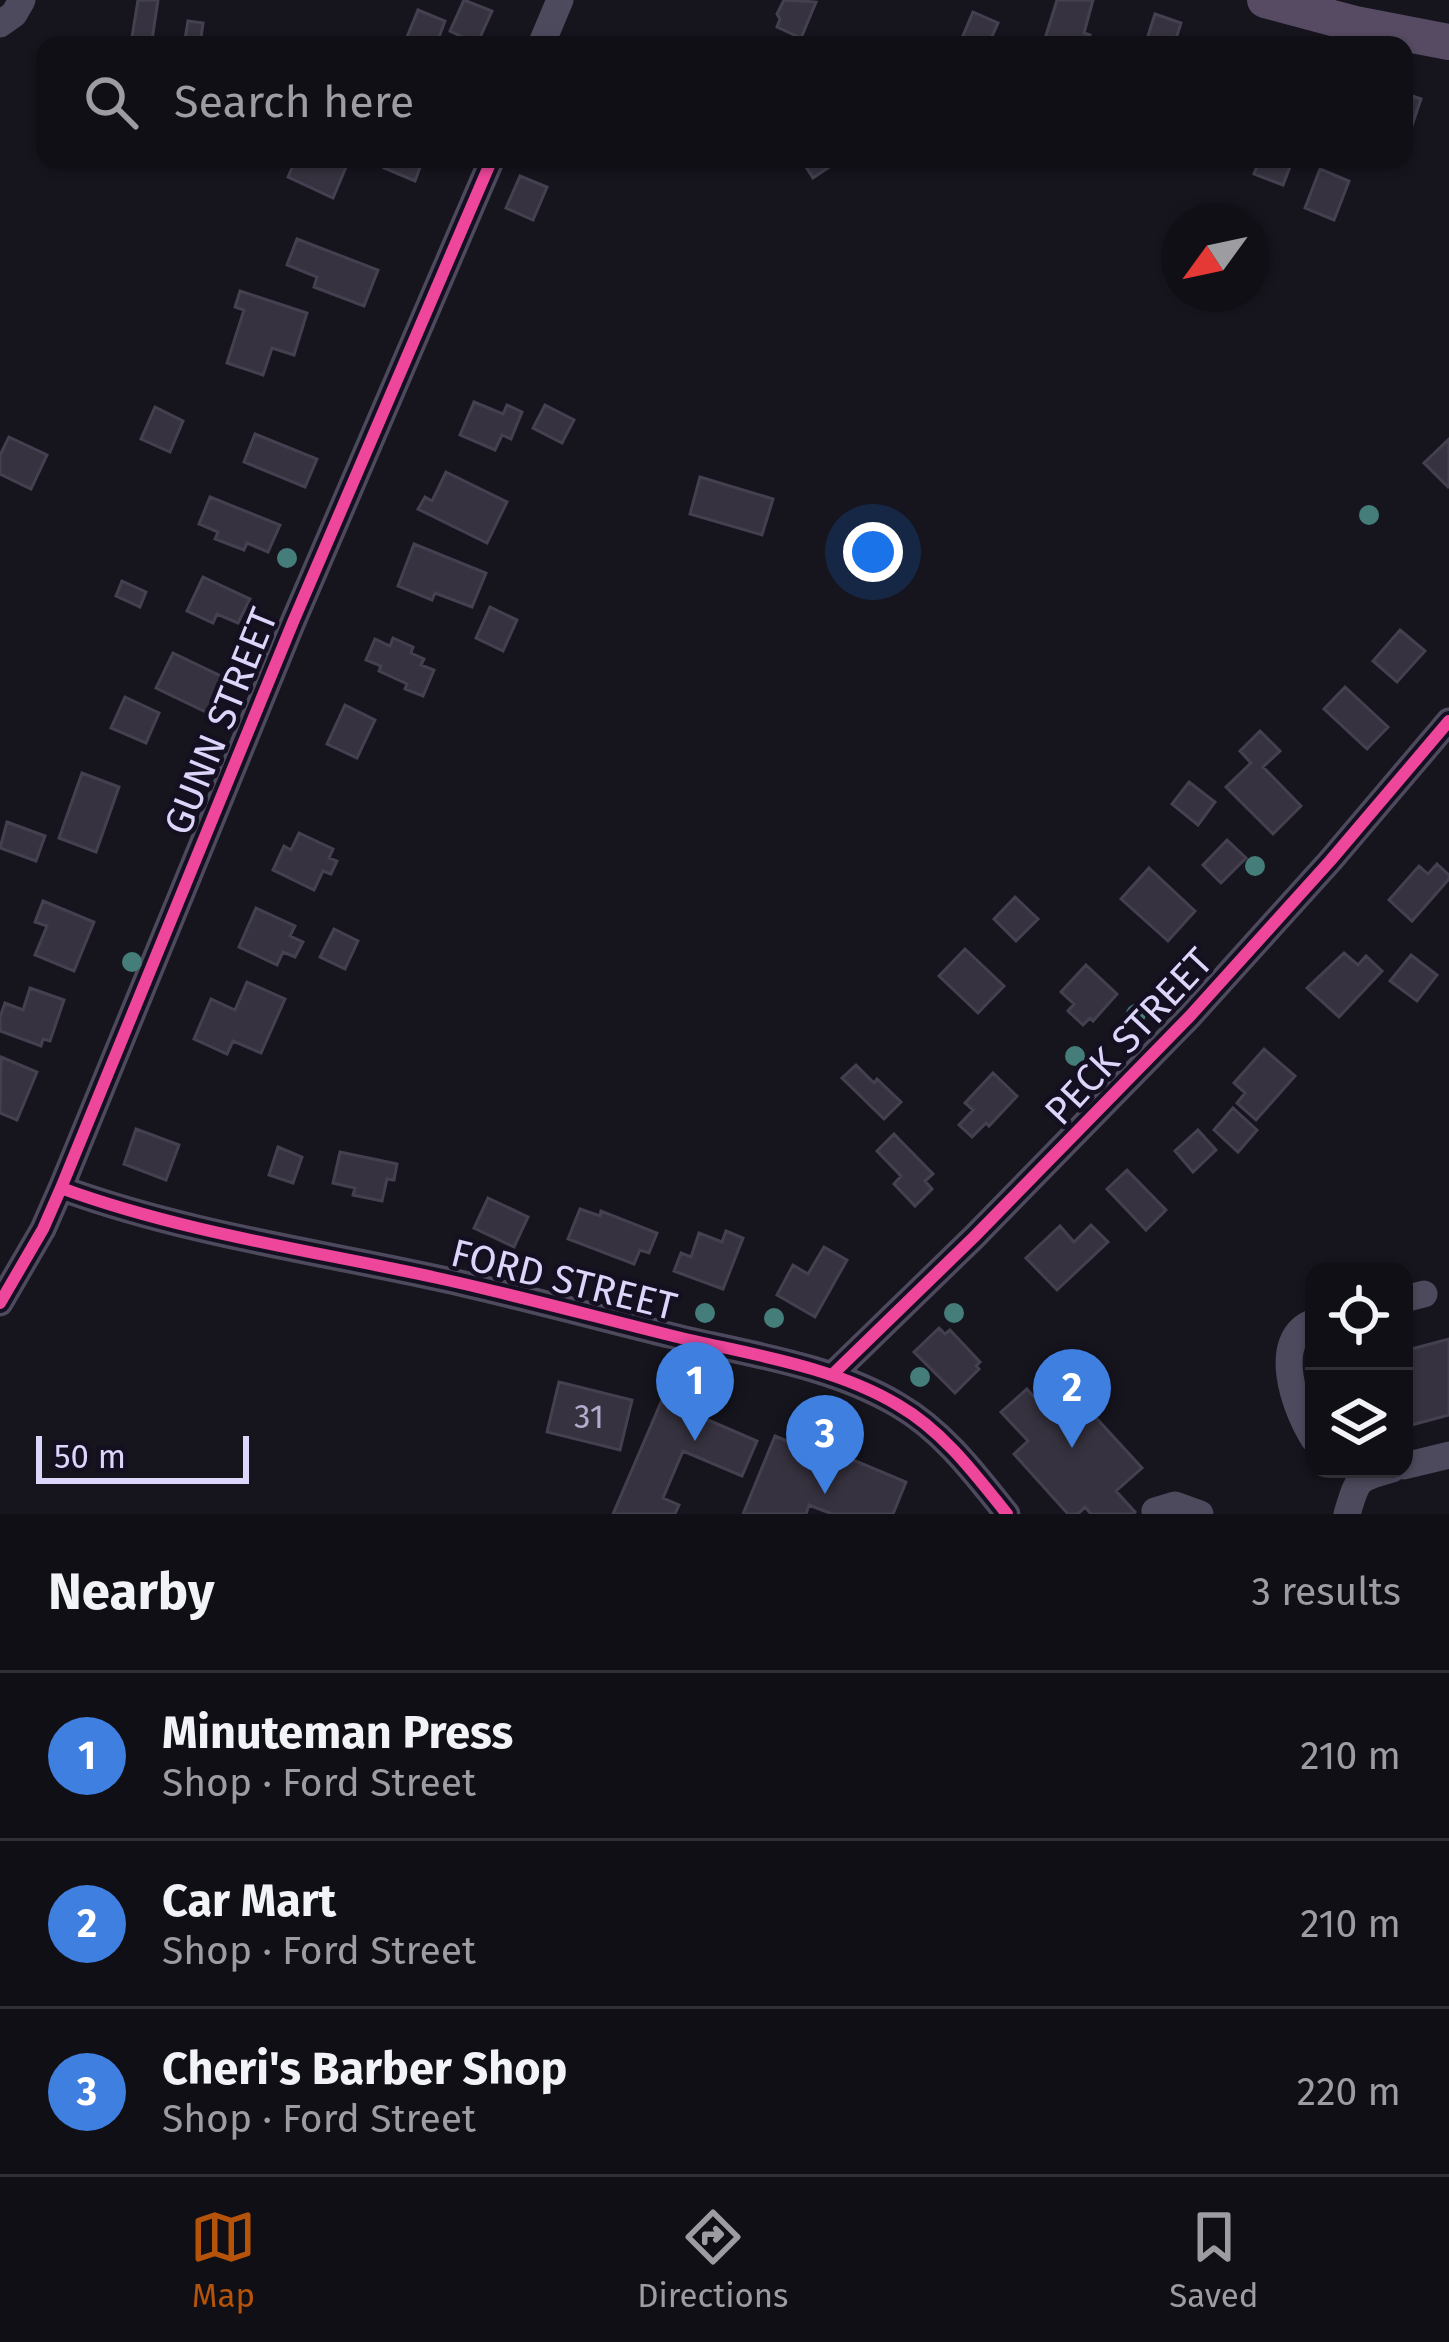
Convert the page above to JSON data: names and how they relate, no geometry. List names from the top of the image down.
{
  "streets": {
    "street": ["GUNN STREET", "PECK STREET", "FORD STREET"]
  },
  "crossings": [
    ["GUNN STREET", "FORD STREET"],
    ["PECK STREET", "FORD STREET"]
  ],
  "house_numbers": ["31"],
  "scale_bar": "50 m",
  "north": "bottom left",
  "page": {
    "search": "Search here",
    "pins": ["1", "2", "3"],
    "scale": "50 m",
    "heading": ["Nearby", "3 results"],
    "list": [
      {
        "mark": "1",
        "name": "Minuteman Press",
        "note": "Shop · Ford Street",
        "value": "210 m"
      },
      {
        "mark": "2",
        "name": "Car Mart",
        "note": "Shop · Ford Street",
        "value": "210 m"
      },
      {
        "mark": "3",
        "name": "Cheri's Barber Shop",
        "note": "Shop · Ford Street",
        "value": "220 m"
      }
    ],
    "nav": ["Map", "Directions", "Saved"]
  }
}
